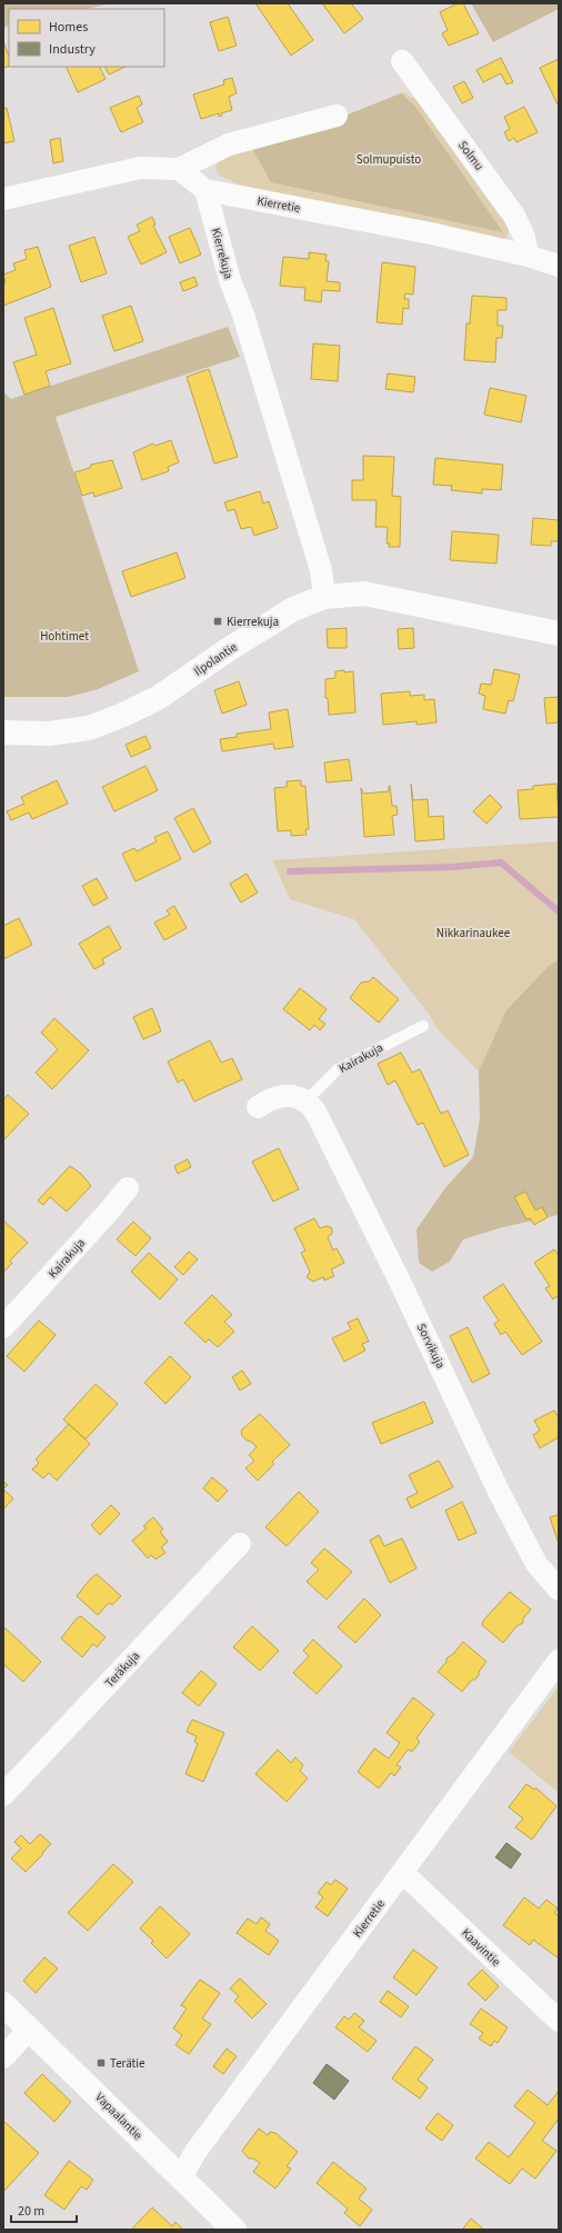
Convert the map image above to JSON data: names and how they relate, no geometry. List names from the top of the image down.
{
  "streets": {
    "street": [
      "Solmu",
      "Kierretie",
      "Kierrekuja",
      "Ilpolantie",
      "Kairakuja",
      "Sorvikuja",
      "Teräkuja",
      "Kaavintie",
      "Vapaalantie"
    ]
  },
  "crossings": [
    ["Solmu", "Kierretie"],
    ["Kierretie", "Kierrekuja"],
    ["Kierretie", "Kaavintie"],
    ["Kierretie", "Vapaalantie"],
    ["Kierrekuja", "Ilpolantie"],
    ["Kairakuja", "Sorvikuja"]
  ],
  "parks": ["Solmupuisto", "Hohtimet", "Nikkarinaukee"],
  "places": {
    "transit": ["Kierrekuja", "Terätie"]
  },
  "legend": ["Homes", "Industry"],
  "scale_bar": "20 m"
}
